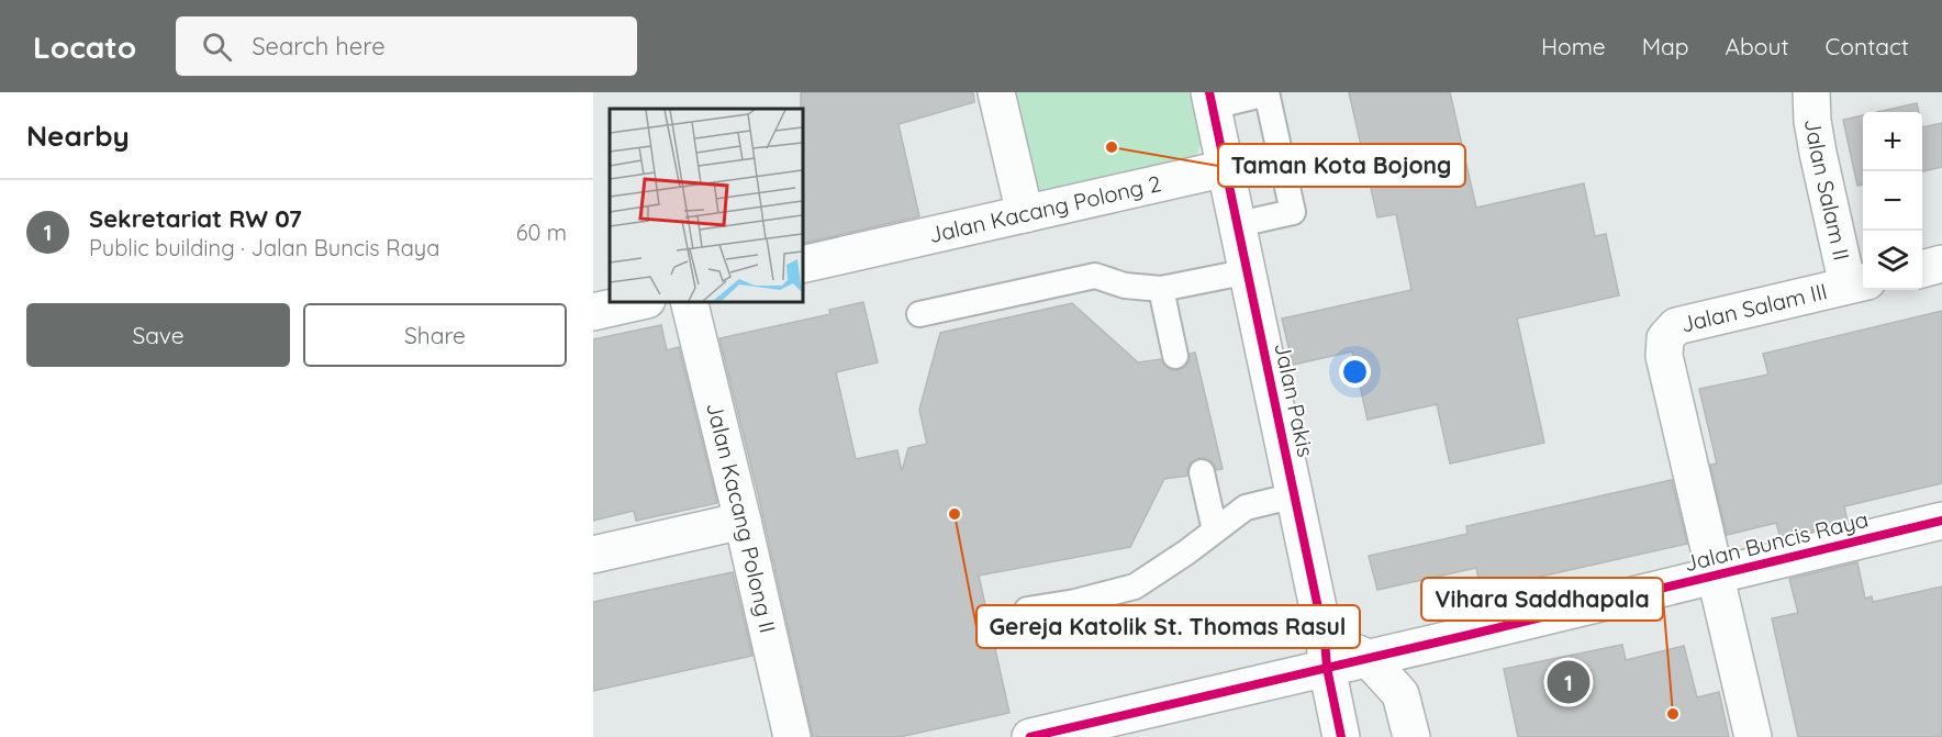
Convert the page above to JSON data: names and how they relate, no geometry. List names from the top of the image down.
{
  "streets": {
    "street": [
      "Jalan Salam II",
      "Jalan Kacang Polong 2",
      "Jalan Salam III",
      "Jalan Pakis",
      "Jalan Kacang Polong II",
      "Jalan Buncis Raya"
    ]
  },
  "crossings": [
    ["Jalan Salam II", "Jalan Salam III"],
    ["Jalan Kacang Polong 2", "Jalan Pakis"],
    ["Jalan Salam III", "Jalan Buncis Raya"]
  ],
  "places": ["Taman Kota Bojong", "Gereja Katolik St. Thomas Rasul", "Vihara Saddhapala"],
  "page": {
    "header": "Locato",
    "search": "Search here",
    "nav": [
      "Home",
      "Map",
      "About",
      "Contact"
    ],
    "heading": "Nearby",
    "map_buttons": ["+", "−"],
    "list": [
      {
        "mark": "1",
        "name": "Sekretariat RW 07",
        "note": "Public building · Jalan Buncis Raya",
        "value": "60 m"
      }
    ],
    "buttons": ["Save", "Share"],
    "pins": "1"
  }
}
